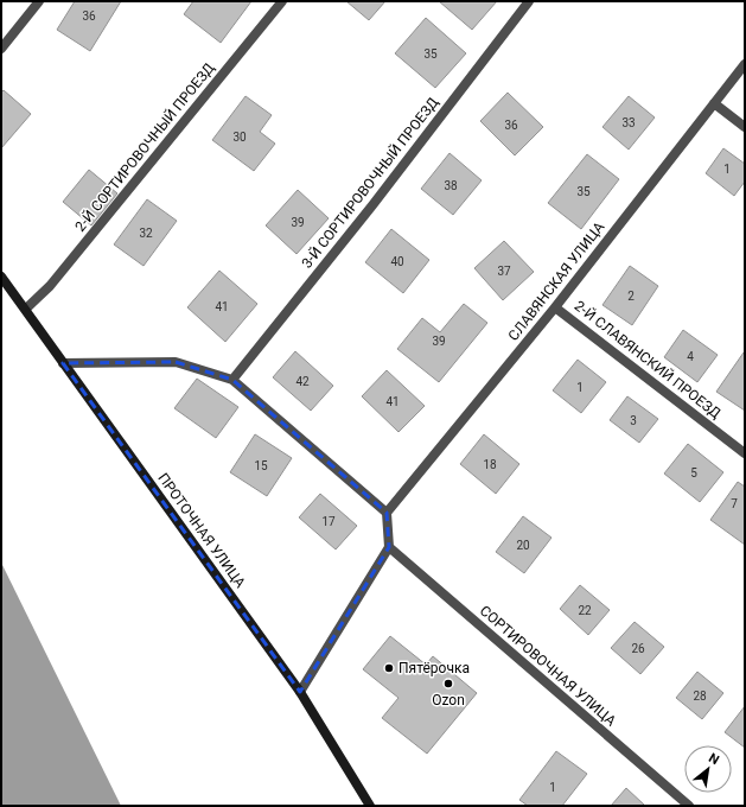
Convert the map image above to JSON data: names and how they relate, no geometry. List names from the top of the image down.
{
  "streets": {
    "main road": ["ПРОТОЧНАЯ УЛИЦА"],
    "street": [
      "2-Й СОРТИРОВОЧНЫЙ ПРОЕЗД",
      "3-Й СОРТИРОВОЧНЫЙ ПРОЕЗД",
      "СЛАВЯНСКАЯ УЛИЦА",
      "2-Й СЛАВЯНСКИЙ ПРОЕЗД",
      "СОРТИРОВОЧНАЯ УЛИЦА"
    ]
  },
  "crossings": [
    ["2-Й СОРТИРОВОЧНЫЙ ПРОЕЗД", "ПРОТОЧНАЯ УЛИЦА"],
    ["СЛАВЯНСКАЯ УЛИЦА", "2-Й СЛАВЯНСКИЙ ПРОЕЗД"]
  ],
  "places": ["Пятёрочка", "Ozon"],
  "house_numbers": [
    "36",
    "35",
    "33",
    "36",
    "30",
    "1",
    "38",
    "35",
    "39",
    "32",
    "40",
    "37",
    "2",
    "41",
    "39",
    "4",
    "42",
    "1",
    "41",
    "3",
    "18",
    "15",
    "5",
    "7",
    "17",
    "20",
    "22",
    "26",
    "28",
    "1"
  ],
  "north": "top right"
}
